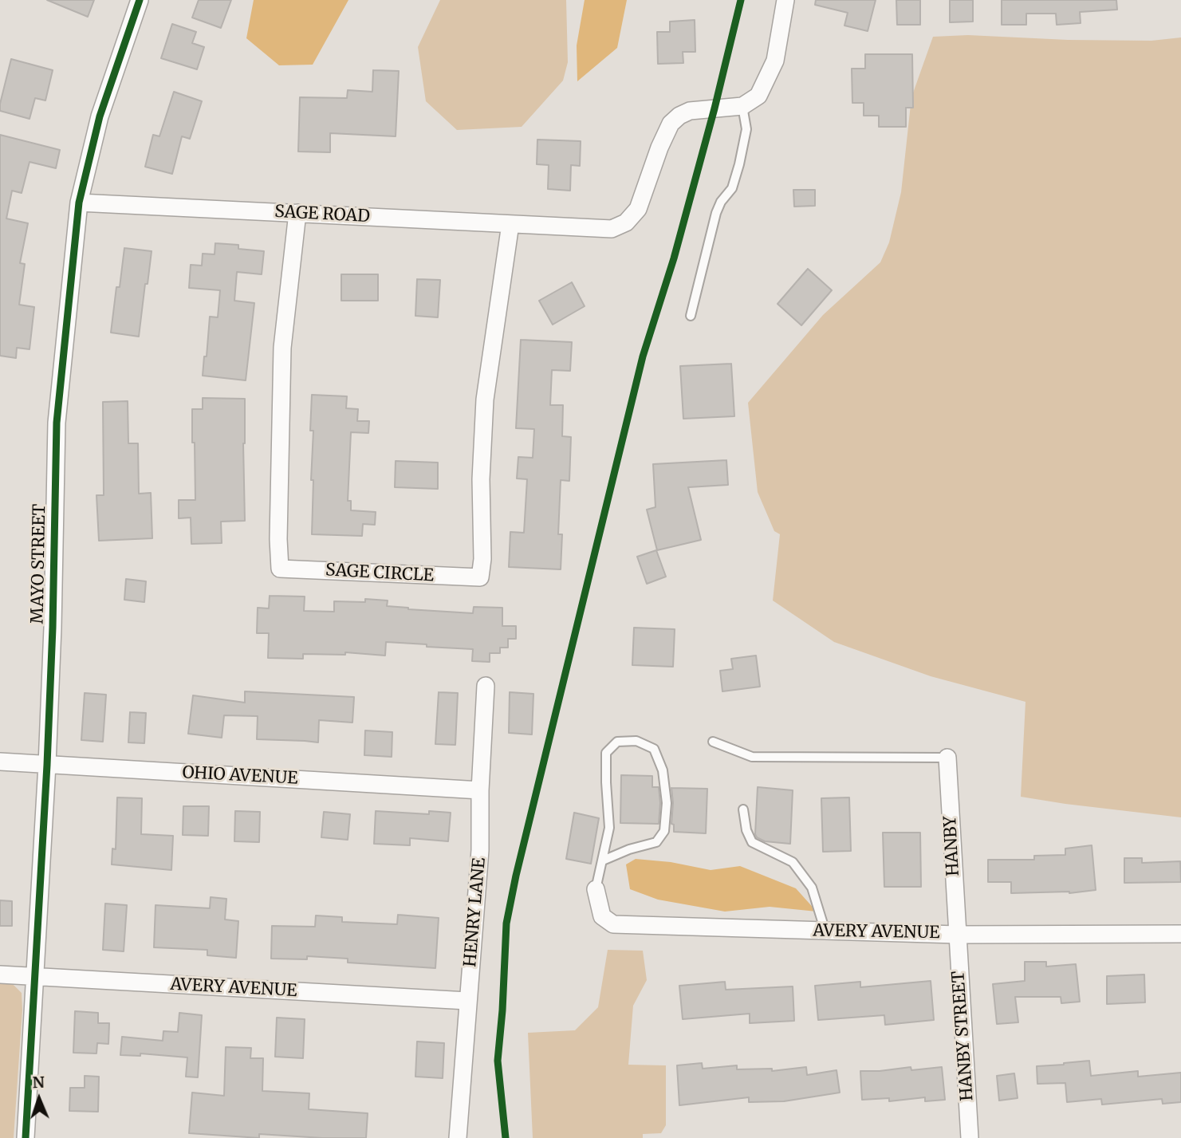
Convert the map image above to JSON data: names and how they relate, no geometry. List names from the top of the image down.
{
  "streets": {
    "street": [
      "SAGE ROAD",
      "MAYO STREET",
      "SAGE CIRCLE",
      "OHIO AVENUE",
      "HANBY",
      "HENRY LANE",
      "AVERY AVENUE",
      "HANBY STREET"
    ]
  },
  "crossings": [
    ["SAGE ROAD", "MAYO STREET"],
    ["SAGE ROAD", "SAGE CIRCLE"],
    ["MAYO STREET", "OHIO AVENUE"],
    ["MAYO STREET", "AVERY AVENUE"],
    ["OHIO AVENUE", "HENRY LANE"],
    ["HANBY", "AVERY AVENUE"],
    ["HANBY", "HANBY STREET"],
    ["HENRY LANE", "AVERY AVENUE"],
    ["AVERY AVENUE", "HANBY STREET"]
  ],
  "north": "top"
}
